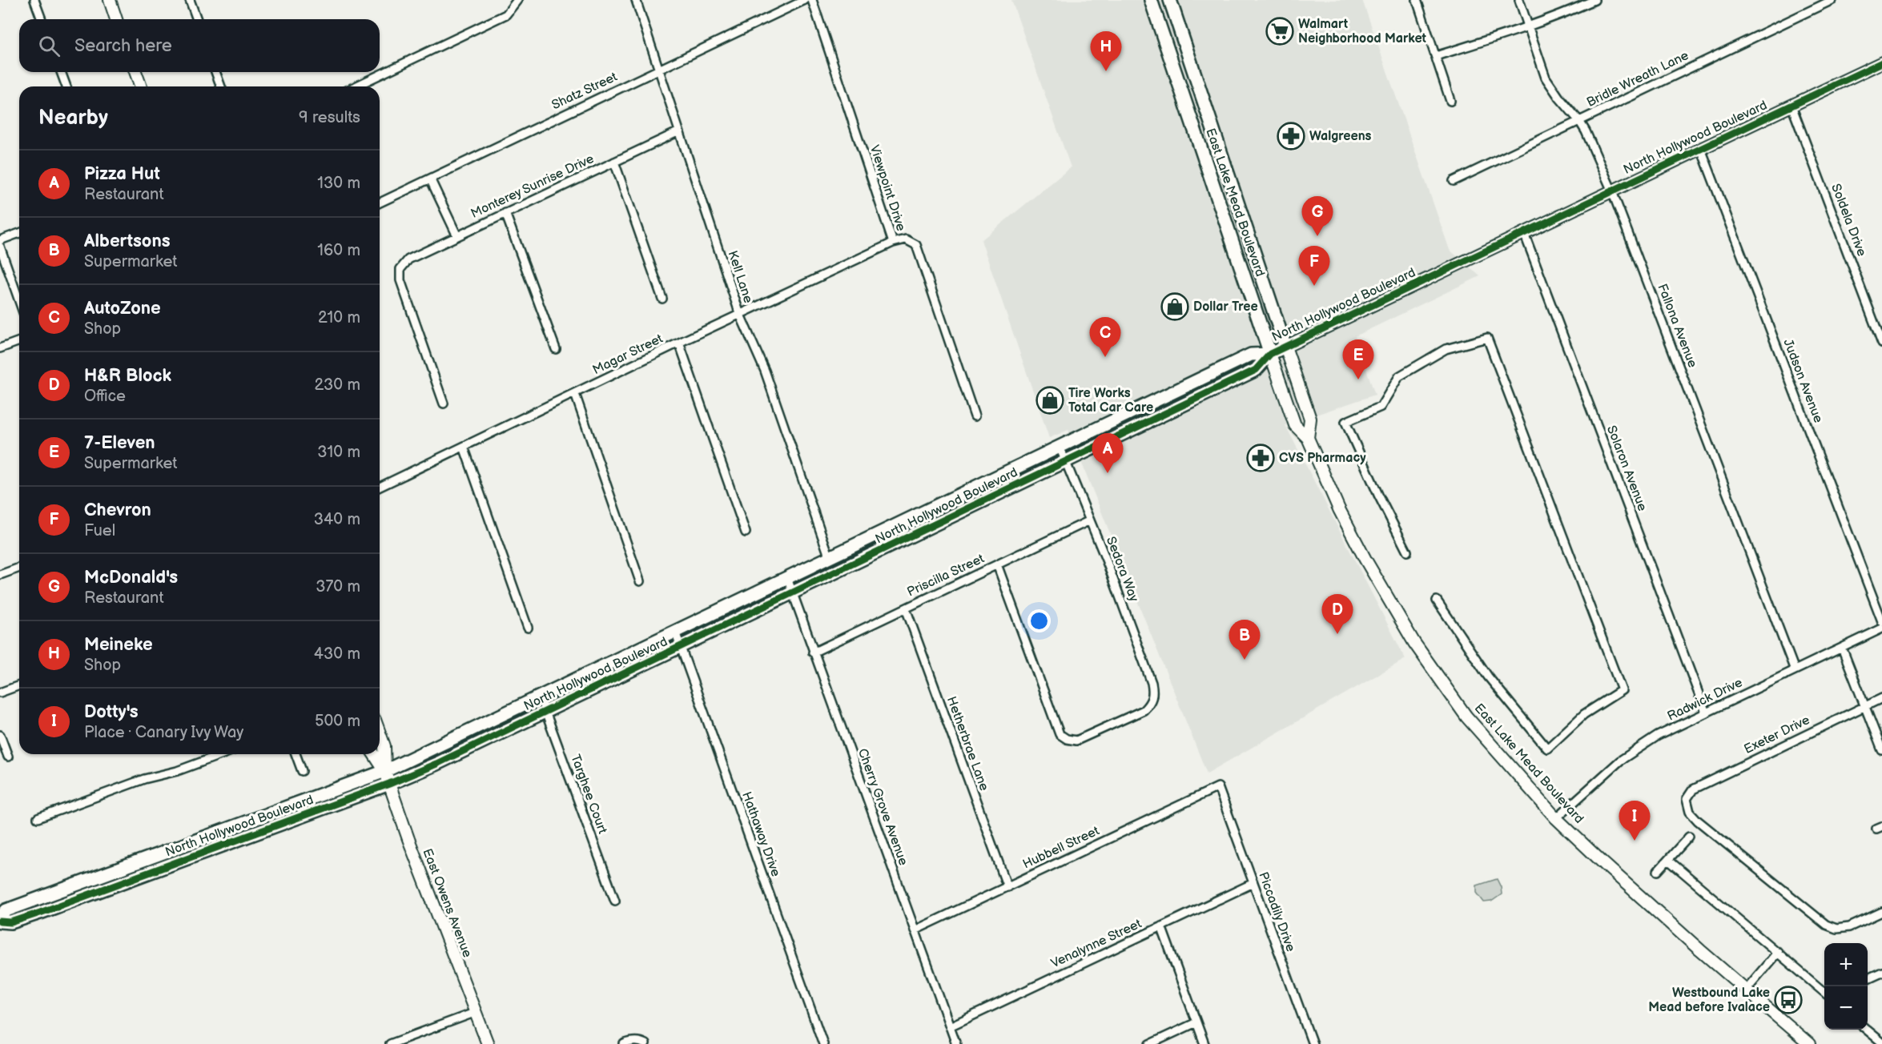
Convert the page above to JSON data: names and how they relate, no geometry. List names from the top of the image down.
{
  "streets": {
    "main road": ["North Hollywood Boulevard", "East Lake Mead Boulevard", "East Owens Avenue"],
    "street": [
      "Bridle Wreath Lane",
      "Shatz Street",
      "Monterey Sunrise Drive",
      "Viewpoint Drive",
      "Soldela Drive",
      "Kell Lane",
      "Fallona Avenue",
      "Magar Street",
      "Judson Avenue",
      "Solaron Avenue",
      "Sedora Way",
      "Priscilla Street",
      "Radwick Drive",
      "Exeter Drive",
      "Hetherbrae Lane",
      "Targhee Court",
      "Cherry Grove Avenue",
      "Hathaway Drive",
      "Hubbell Street",
      "Piccadily Drive",
      "Venalynne Street"
    ]
  },
  "crossings": [
    ["Bridle Wreath Lane", "Fallona Avenue"],
    ["Shatz Street", "Kell Lane"],
    ["North Hollywood Boulevard", "East Lake Mead Boulevard"],
    ["North Hollywood Boulevard", "Soldela Drive"],
    ["North Hollywood Boulevard", "Kell Lane"],
    ["North Hollywood Boulevard", "Fallona Avenue"],
    ["North Hollywood Boulevard", "Judson Avenue"],
    ["North Hollywood Boulevard", "Solaron Avenue"],
    ["North Hollywood Boulevard", "Sedora Way"],
    ["North Hollywood Boulevard", "Targhee Court"],
    ["North Hollywood Boulevard", "Cherry Grove Avenue"],
    ["North Hollywood Boulevard", "Hathaway Drive"],
    ["North Hollywood Boulevard", "East Owens Avenue"],
    ["Monterey Sunrise Drive", "Kell Lane"],
    ["Viewpoint Drive", "Magar Street"],
    ["East Lake Mead Boulevard", "Radwick Drive"],
    ["Kell Lane", "Magar Street"],
    ["Fallona Avenue", "Radwick Drive"],
    ["Solaron Avenue", "Radwick Drive"],
    ["Sedora Way", "Priscilla Street"],
    ["Priscilla Street", "Hetherbrae Lane"],
    ["Priscilla Street", "Cherry Grove Avenue"],
    ["Hetherbrae Lane", "Hubbell Street"],
    ["Cherry Grove Avenue", "Hubbell Street"],
    ["Cherry Grove Avenue", "Venalynne Street"],
    ["Hubbell Street", "Piccadily Drive"],
    ["Piccadily Drive", "Venalynne Street"]
  ],
  "places": {
    "supermarket": ["Walmart Neighborhood Market"],
    "pharmacy": ["Walgreens", "CVS Pharmacy"],
    "shop": ["Dollar Tree", "Tire Works Total Car Care"],
    "bus stop": ["Westbound Lake Mead before Ivalace"]
  },
  "page": {
    "search": "Search here",
    "pins": [
      "H",
      "G",
      "F",
      "C",
      "E",
      "A",
      "D",
      "B",
      "I"
    ],
    "heading": ["Nearby", "9 results"],
    "list": [
      {
        "mark": "A",
        "name": "Pizza Hut",
        "note": "Restaurant",
        "value": "130 m"
      },
      {
        "mark": "B",
        "name": "Albertsons",
        "note": "Supermarket",
        "value": "160 m"
      },
      {
        "mark": "C",
        "name": "AutoZone",
        "note": "Shop",
        "value": "210 m"
      },
      {
        "mark": "D",
        "name": "H&R Block",
        "note": "Office",
        "value": "230 m"
      },
      {
        "mark": "E",
        "name": "7-Eleven",
        "note": "Supermarket",
        "value": "310 m"
      },
      {
        "mark": "F",
        "name": "Chevron",
        "note": "Fuel",
        "value": "340 m"
      },
      {
        "mark": "G",
        "name": "McDonald's",
        "note": "Restaurant",
        "value": "370 m"
      },
      {
        "mark": "H",
        "name": "Meineke",
        "note": "Shop",
        "value": "430 m"
      },
      {
        "mark": "I",
        "name": "Dotty's",
        "note": "Place · Canary Ivy Way",
        "value": "500 m"
      }
    ],
    "map_buttons": ["+", "−"]
  }
}
